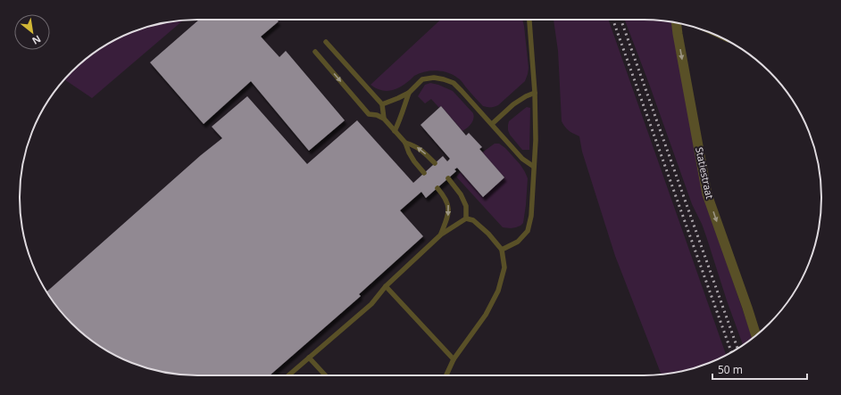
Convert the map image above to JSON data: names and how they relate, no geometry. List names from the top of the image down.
{
  "streets": {
    "street": ["Statiestraat"]
  },
  "one_way": ["Statiestraat"],
  "scale_bar": "50 m",
  "north": "bottom right"
}
